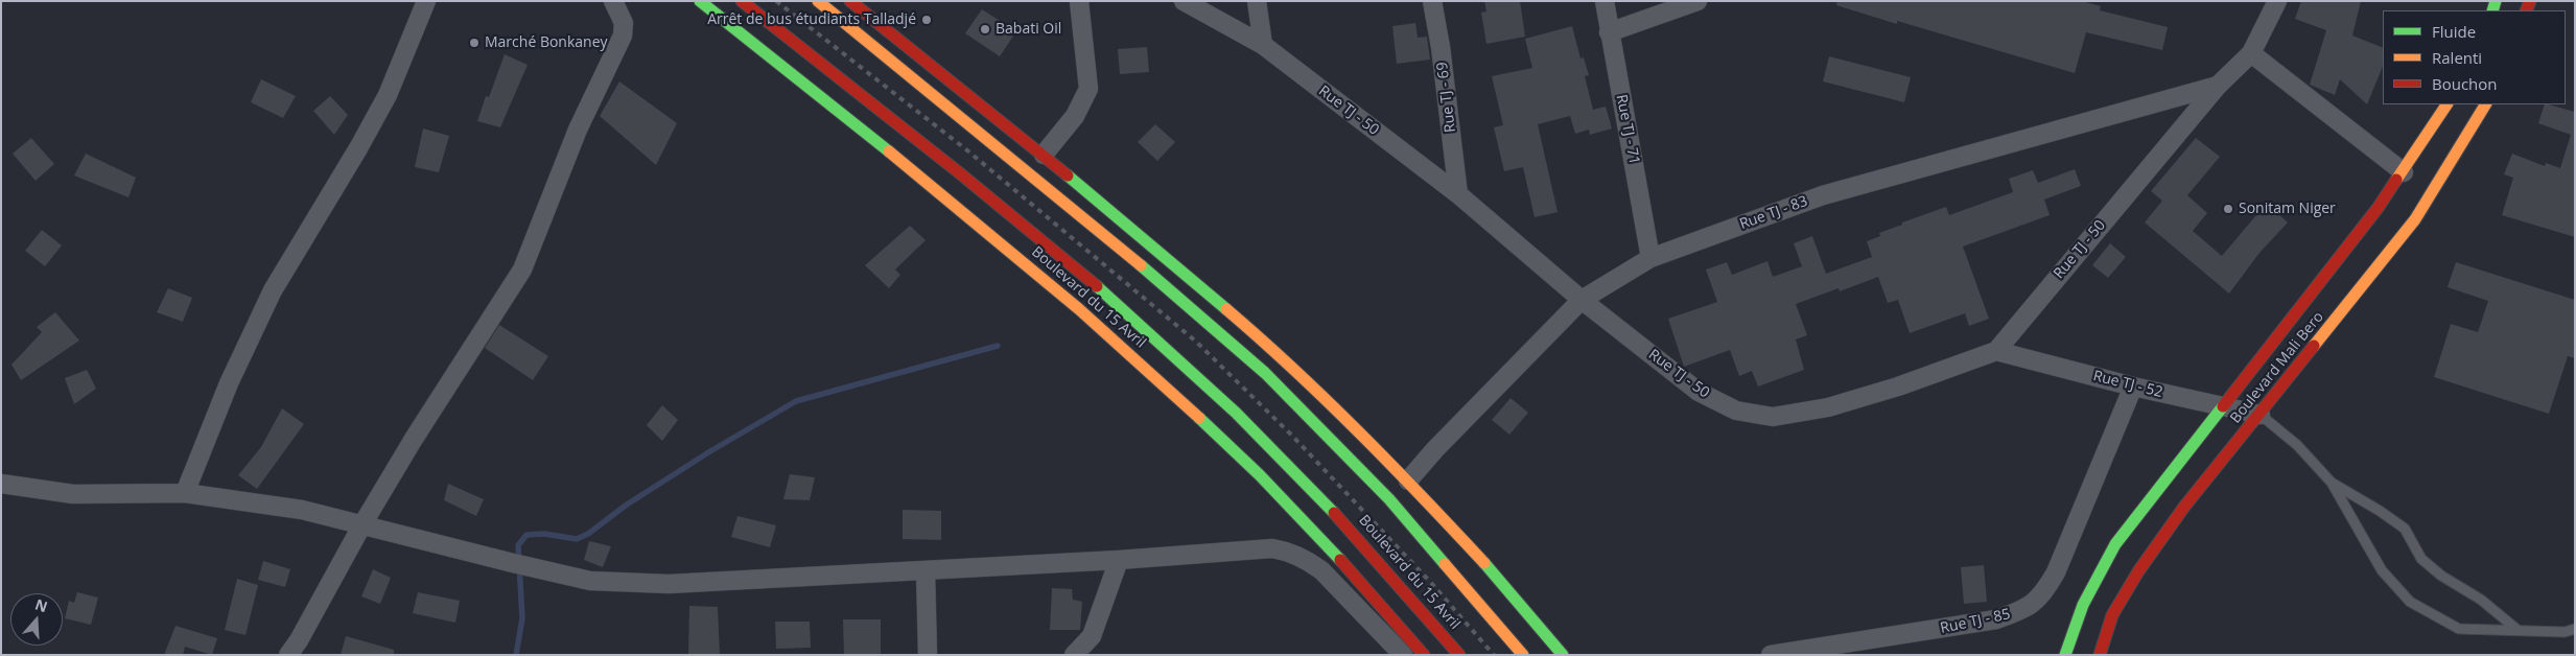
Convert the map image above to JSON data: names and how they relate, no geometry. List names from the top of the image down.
{
  "streets": {
    "main road": ["Boulevard du 15 Avril", "Boulevard Mali Bero"],
    "street": [
      "Rue TJ - 69",
      "Rue TJ - 50",
      "Rue TJ - 71",
      "Rue TJ - 83",
      "Rue TJ - 52",
      "Rue TJ - 85"
    ]
  },
  "crossings": [
    ["Rue TJ - 69", "Rue TJ - 50"],
    ["Rue TJ - 50", "Rue TJ - 83"],
    ["Rue TJ - 50", "Rue TJ - 52"],
    ["Rue TJ - 71", "Rue TJ - 83"],
    ["Boulevard Mali Bero", "Rue TJ - 52"],
    ["Rue TJ - 52", "Rue TJ - 85"]
  ],
  "places": [
    "Arrêt de bus étudiants Talladjé",
    "Babati Oil",
    "Marché Bonkaney",
    "Sonitam Niger"
  ],
  "legend": ["Fluide", "Ralenti", "Bouchon"],
  "north": "top"
}
